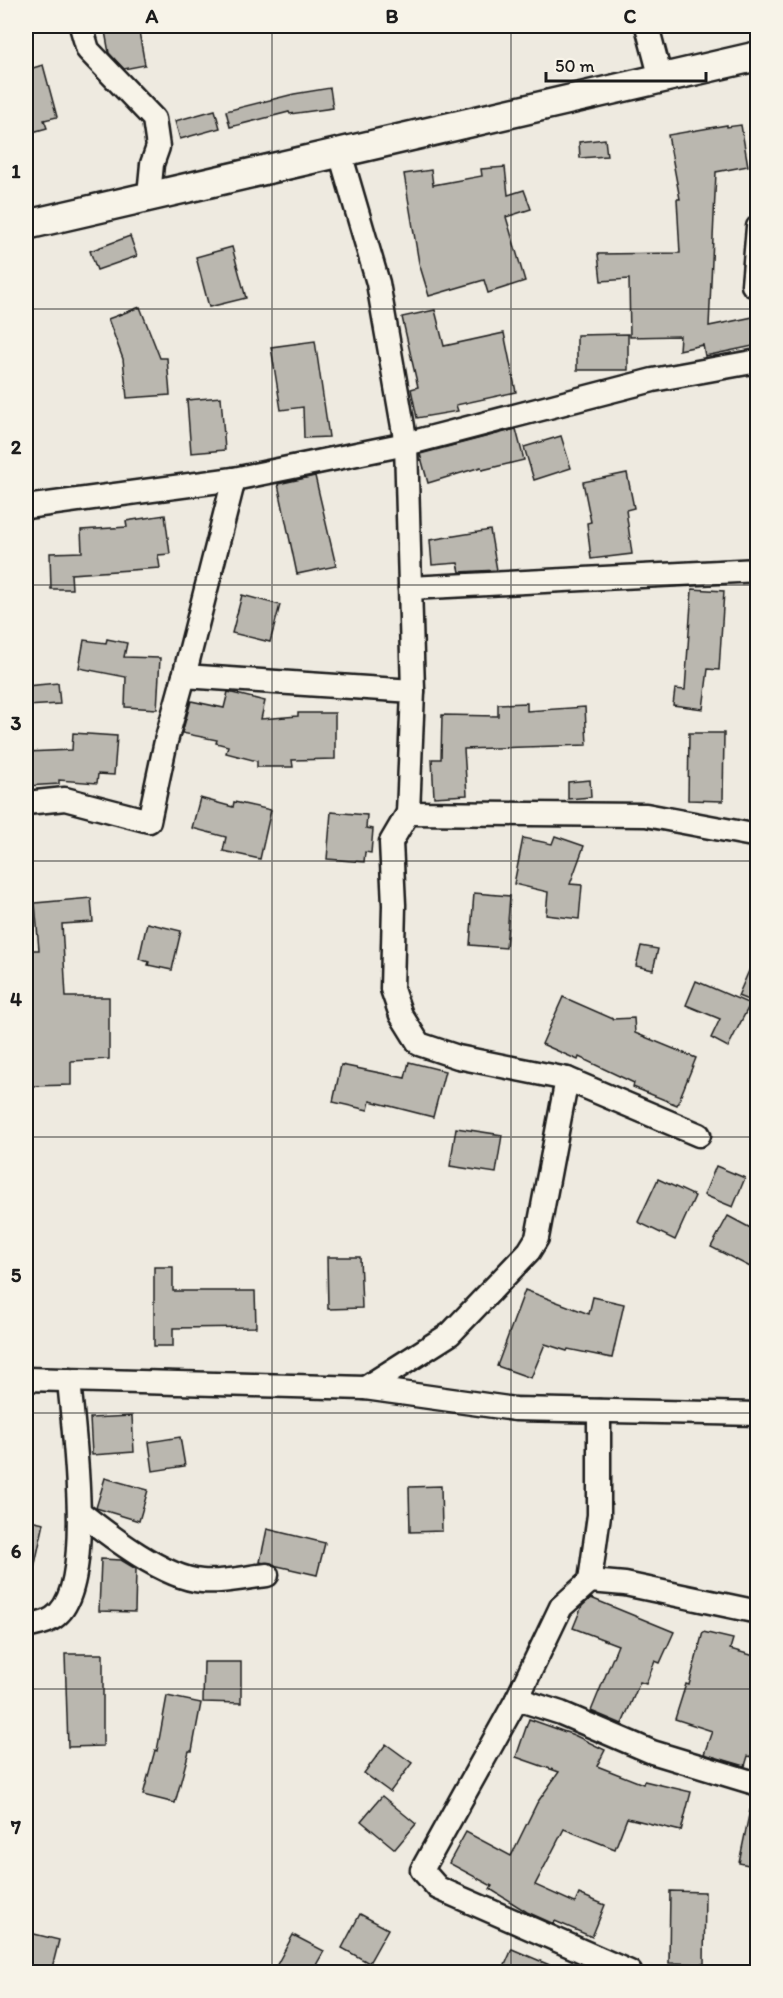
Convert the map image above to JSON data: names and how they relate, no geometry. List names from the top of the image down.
{
  "scale_bar": "50 m",
  "grid": {
    "columns": ["A", "B", "C"],
    "rows": [
      "1",
      "2",
      "3",
      "4",
      "5",
      "6",
      "7"
    ]
  }
}
